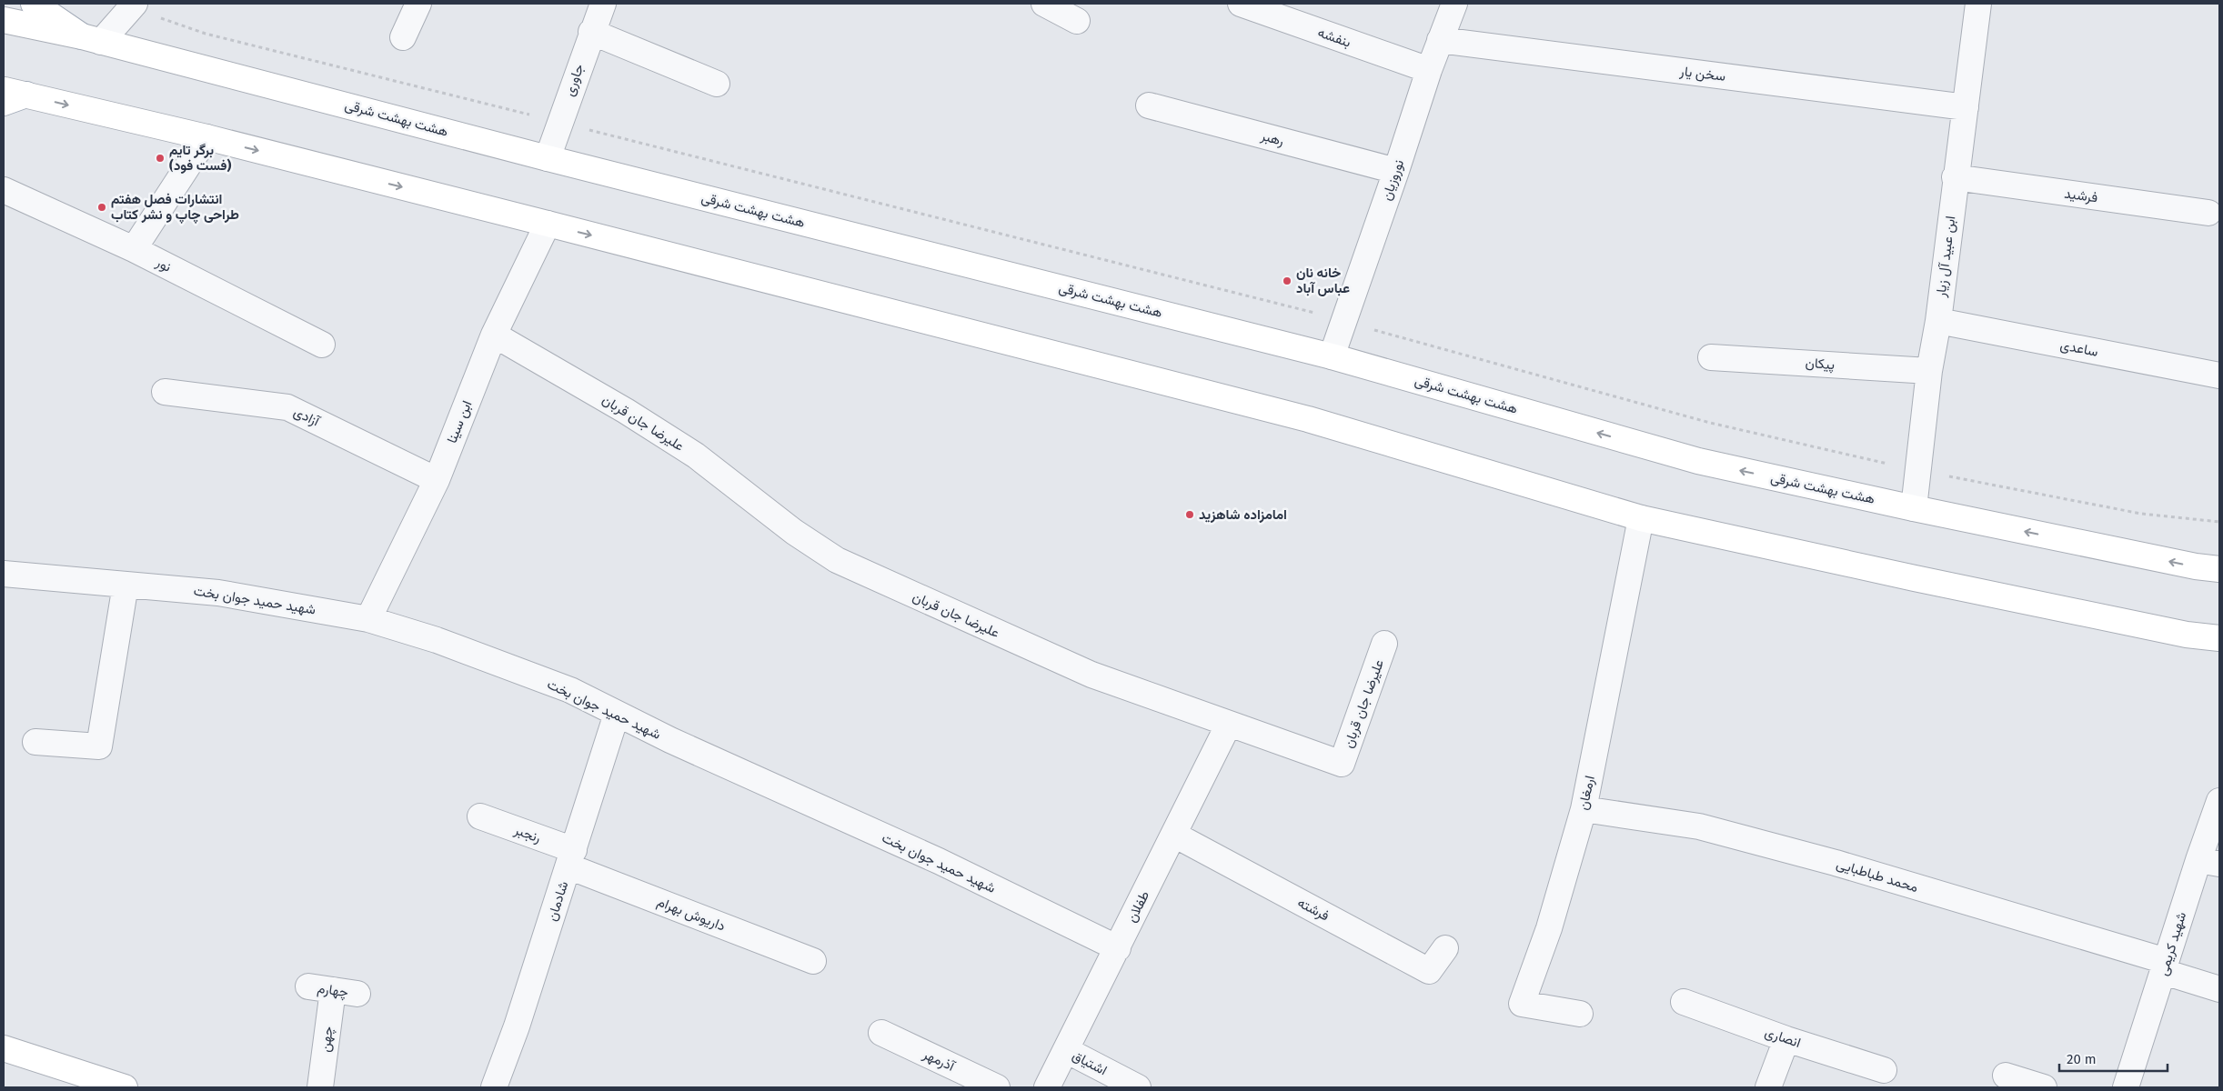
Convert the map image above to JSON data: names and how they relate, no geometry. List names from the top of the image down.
{
  "streets": {
    "main road": ["هشت بهشت شرقی"],
    "street": [
      "بنفشه",
      "سخن یار",
      "جاوری",
      "رهبر",
      "نوروزیان",
      "فرشید",
      "ابن عبید آل زیار",
      "نور",
      "ساعدی",
      "پیکان",
      "آزادی",
      "ابن سینا",
      "علیرضا جان قربان",
      "شهید حمید جوان بخت",
      "ارمغان",
      "رنجبر",
      "محمد طباطبایی",
      "شادمان",
      "طفلان",
      "فرشته",
      "داریوش بهرام",
      "شهید کریمی",
      "چهارم",
      "انصاری",
      "چهن",
      "آذرمهر",
      "اشتیاق"
    ]
  },
  "crossings": [
    ["بنفشه", "نوروزیان"],
    ["سخن یار", "نوروزیان"],
    ["سخن یار", "ابن عبید آل زیار"],
    ["جاوری", "هشت بهشت شرقی"],
    ["هشت بهشت شرقی", "نوروزیان"],
    ["هشت بهشت شرقی", "ابن عبید آل زیار"],
    ["رهبر", "نوروزیان"],
    ["فرشید", "ابن عبید آل زیار"],
    ["ابن عبید آل زیار", "ساعدی"],
    ["ابن عبید آل زیار", "پیکان"],
    ["آزادی", "ابن سینا"],
    ["ابن سینا", "علیرضا جان قربان"],
    ["ابن سینا", "شهید حمید جوان بخت"],
    ["علیرضا جان قربان", "طفلان"],
    ["شهید حمید جوان بخت", "شادمان"],
    ["شهید حمید جوان بخت", "طفلان"],
    ["ارمغان", "محمد طباطبایی"],
    ["رنجبر", "شادمان"],
    ["رنجبر", "داریوش بهرام"],
    ["محمد طباطبایی", "شهید کریمی"],
    ["شادمان", "داریوش بهرام"],
    ["طفلان", "فرشته"],
    ["طفلان", "اشتیاق"],
    ["چهارم", "چهن"]
  ],
  "places": [
    "برگر تایم (فست فود)",
    "انتشارات فصل هفتم طراحی چاپ و نشر کتاب",
    "خانه نان عباس آباد",
    "امامزاده شاهزید"
  ],
  "scale_bar": "20 m"
}
